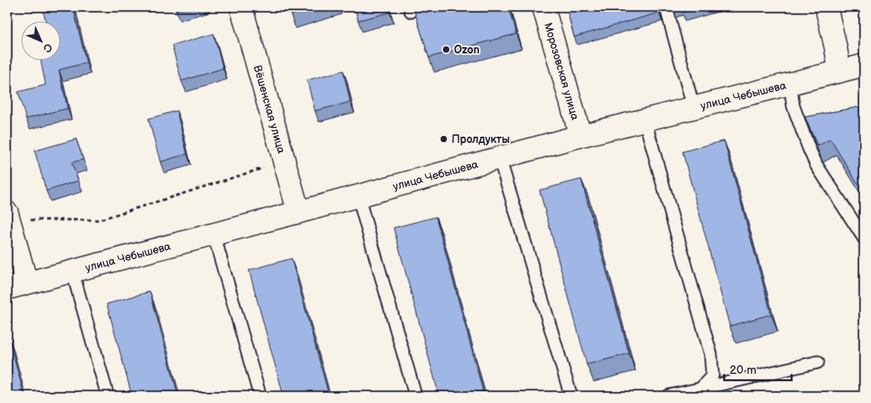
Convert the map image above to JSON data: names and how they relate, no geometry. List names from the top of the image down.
{
  "streets": {
    "street": ["Морозовская улица", "улица Чебышева", "Вёшенская улица"]
  },
  "crossings": [
    ["Морозовская улица", "улица Чебышева"],
    ["улица Чебышева", "Вёшенская улица"]
  ],
  "places": ["Ozon", "Пролдукты"],
  "scale_bar": "20 m",
  "north": "bottom right"
}
